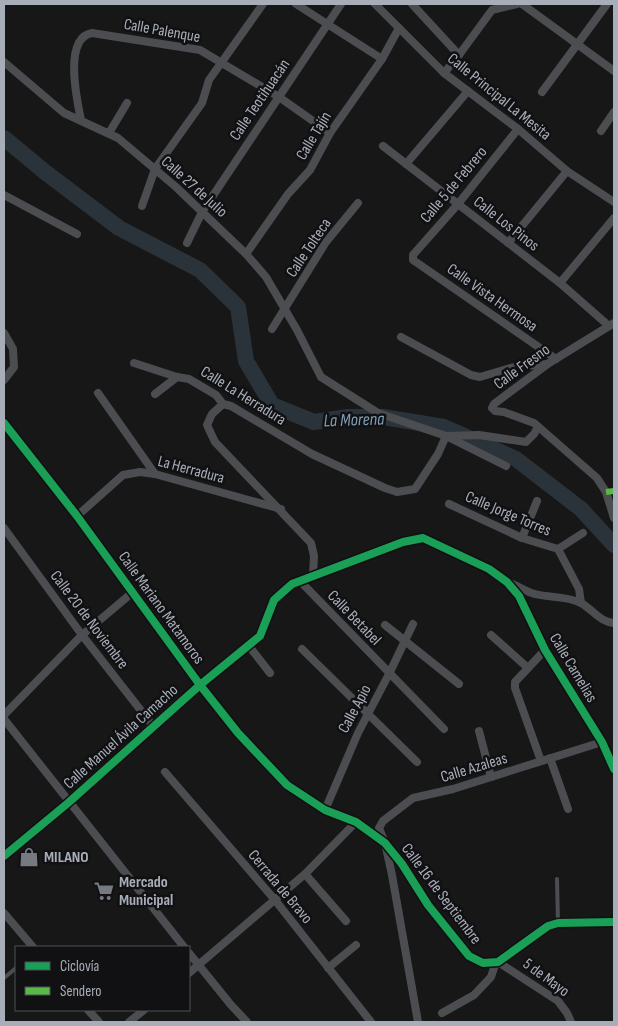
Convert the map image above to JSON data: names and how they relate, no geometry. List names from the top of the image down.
{
  "streets": {
    "street": [
      "Calle Palenque",
      "Calle Principal La Mesita",
      "Calle Teotihuacán",
      "Calle Tajín",
      "Calle 5 de Febrero",
      "Calle 27 de Julio",
      "Calle Los Pinos",
      "Calle Tolteca",
      "Calle Vista Hermosa",
      "Calle Fresno",
      "Calle La Herradura",
      "La Herradura",
      "Calle Jorge Torres",
      "Calle Mariano Matamoros",
      "Calle Betabel",
      "Calle 20 de Noviembre",
      "Calle Camelias",
      "Calle Apio",
      "Calle Manuel Ávila Camacho",
      "Calle Azaleas",
      "Cerrada de Bravo",
      "Calle 16 de Septiembre",
      "5 de Mayo"
    ]
  },
  "crossings": [
    ["Calle Palenque", "Calle Teotihuacán"],
    ["Calle Palenque", "Calle Tajín"],
    ["Calle Palenque", "Calle 27 de Julio"],
    ["Calle Principal La Mesita", "Calle Tajín"],
    ["Calle Principal La Mesita", "Calle 5 de Febrero"],
    ["Calle Teotihuacán", "Calle 27 de Julio"],
    ["Calle Tajín", "Calle 27 de Julio"],
    ["Calle 5 de Febrero", "Calle Los Pinos"],
    ["Calle 5 de Febrero", "Calle Vista Hermosa"],
    ["Calle 27 de Julio", "Calle Tolteca"],
    ["Calle 27 de Julio", "Calle La Herradura"],
    ["Calle Los Pinos", "Calle Fresno"],
    ["Calle Vista Hermosa", "Calle Fresno"],
    ["Calle La Herradura", "La Herradura"],
    ["La Herradura", "Calle Mariano Matamoros"],
    ["La Herradura", "Calle Manuel Ávila Camacho"],
    ["Calle Mariano Matamoros", "Calle Apio"],
    ["Calle Mariano Matamoros", "Calle Manuel Ávila Camacho"],
    ["Calle Mariano Matamoros", "Calle Azaleas"],
    ["Calle Mariano Matamoros", "Calle 16 de Septiembre"],
    ["Calle Betabel", "Calle Apio"],
    ["Calle Betabel", "Calle Manuel Ávila Camacho"],
    ["Calle 20 de Noviembre", "Calle Manuel Ávila Camacho"],
    ["Calle Camelias", "Calle Manuel Ávila Camacho"],
    ["Calle Camelias", "Calle Azaleas"],
    ["Calle Azaleas", "Calle 16 de Septiembre"],
    ["Calle 16 de Septiembre", "5 de Mayo"]
  ],
  "water": ["La Morena"],
  "places": {
    "shop": ["MILANO"],
    "supermarket": ["Mercado Municipal"]
  },
  "legend": ["Ciclovía", "Sendero"]
}
